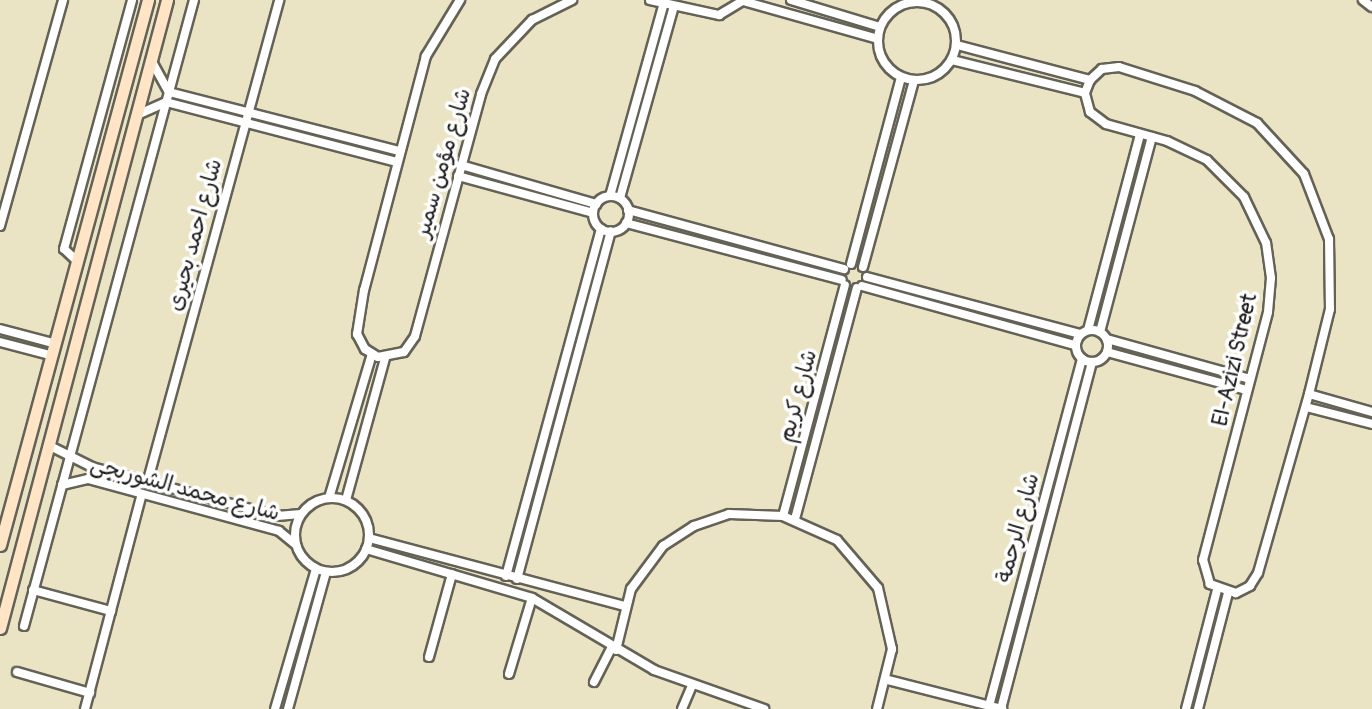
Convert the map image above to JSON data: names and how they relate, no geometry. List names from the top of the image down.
{
  "streets": {
    "street": [
      "شارع مؤمن سمير",
      "شارع احمد بحيرى",
      "El-Azizi Street",
      "شارع كريم",
      "شارع محمد الشوربجى",
      "شارع الرحمة"
    ]
  },
  "crossings": [
    ["شارع احمد بحيرى", "شارع محمد الشوربجى"]
  ]
}
